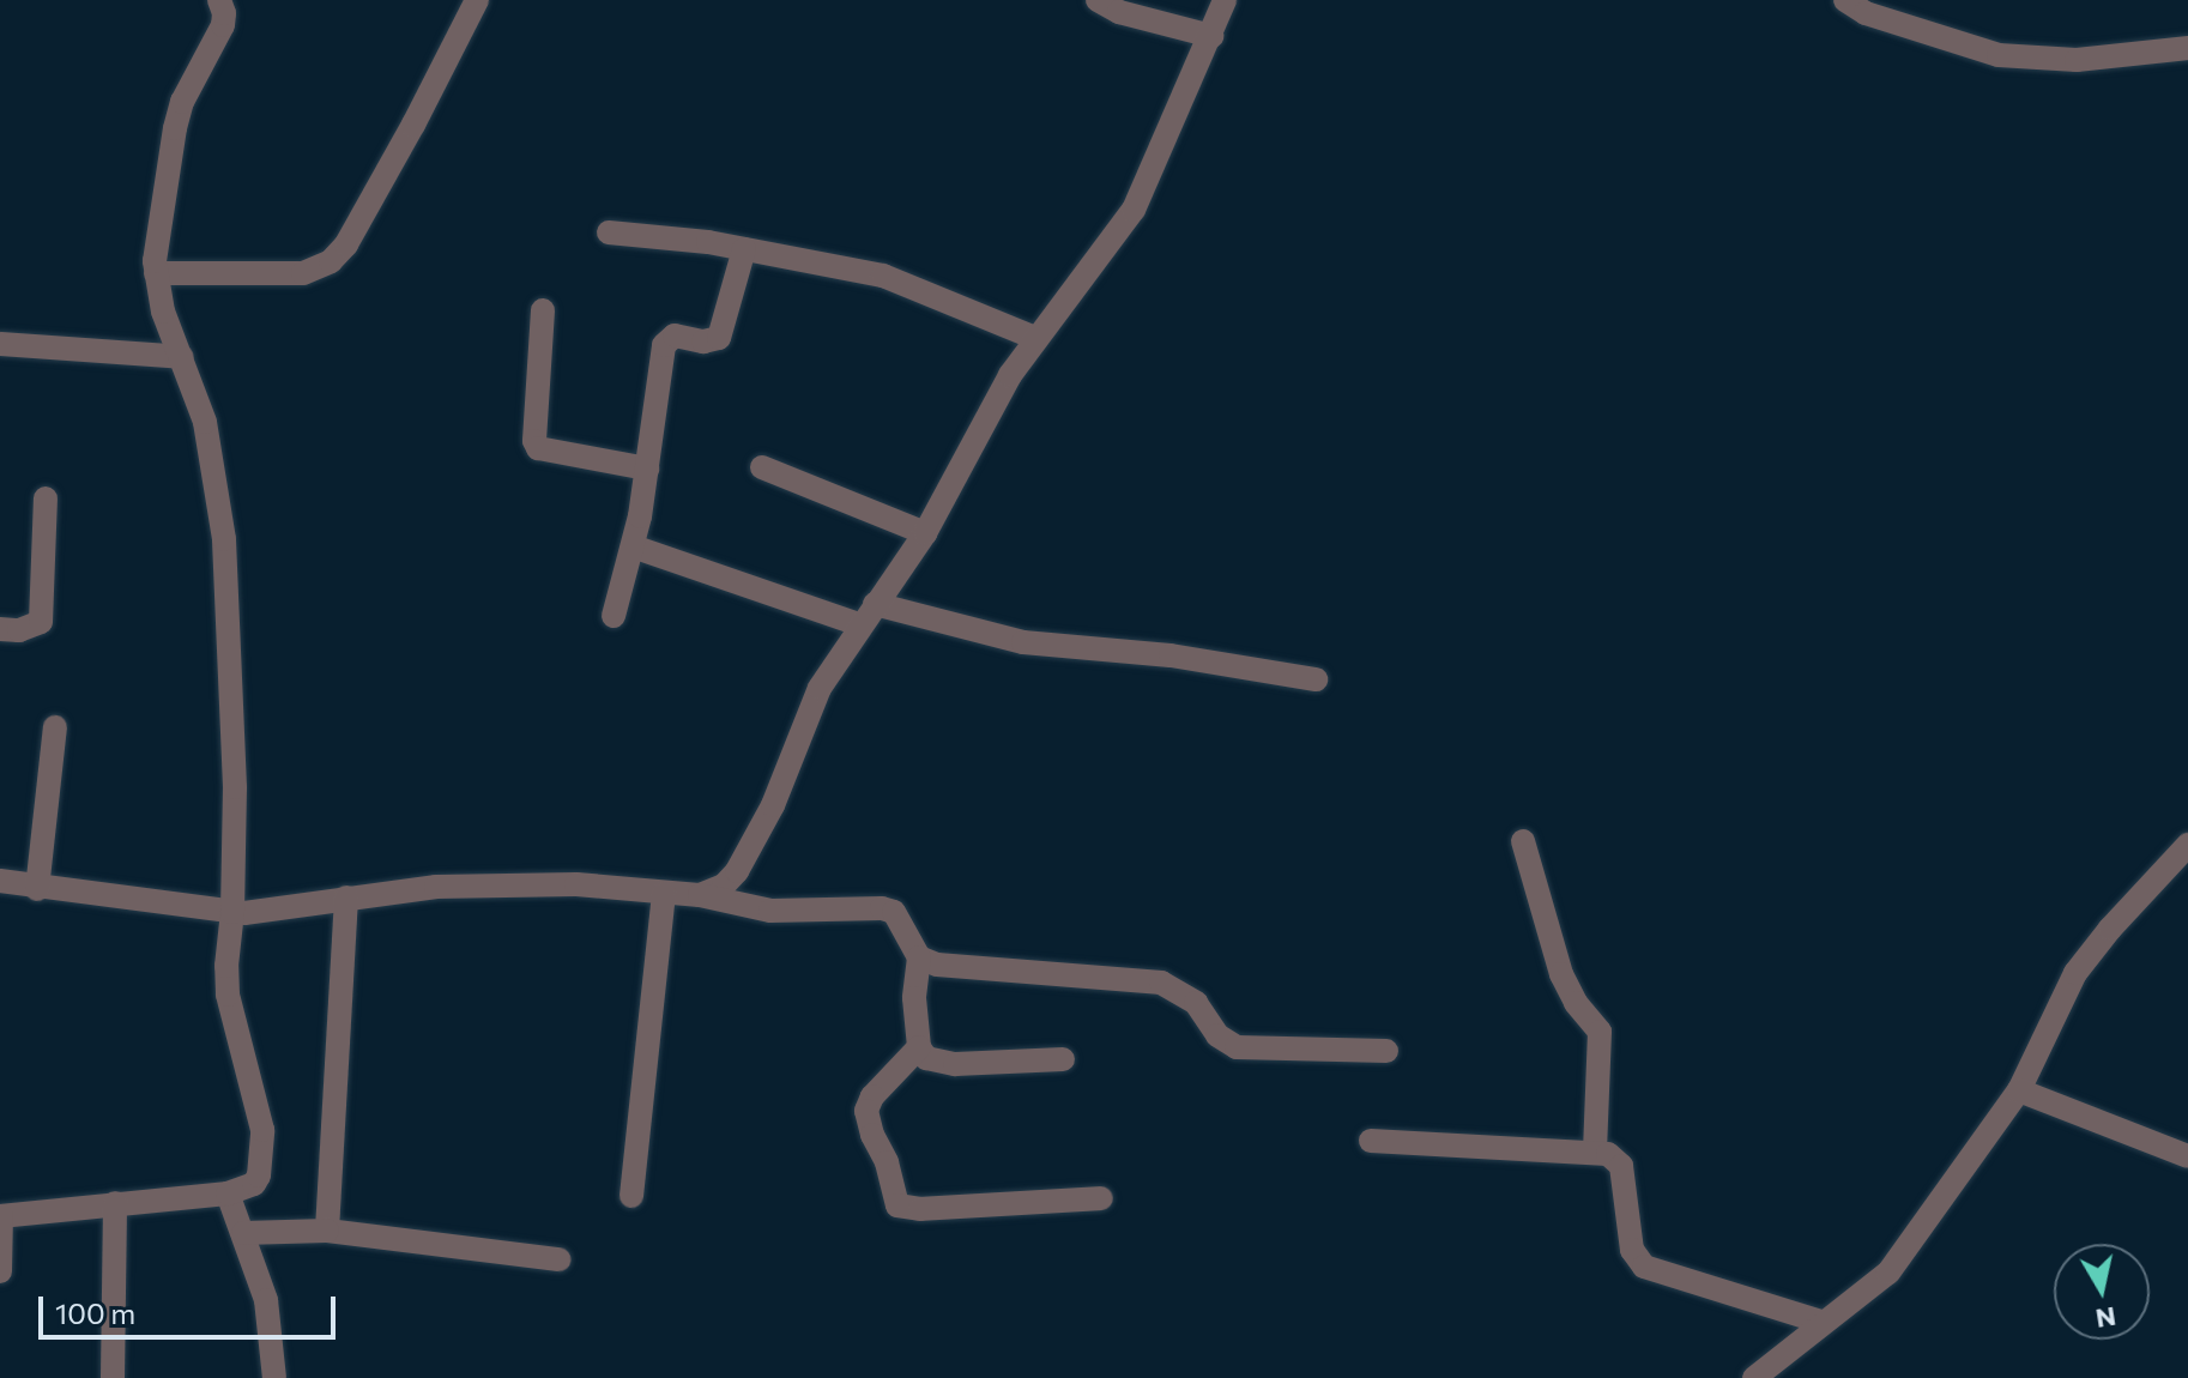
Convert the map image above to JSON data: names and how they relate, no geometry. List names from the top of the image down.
{
  "scale_bar": "100 m",
  "north": "bottom"
}
